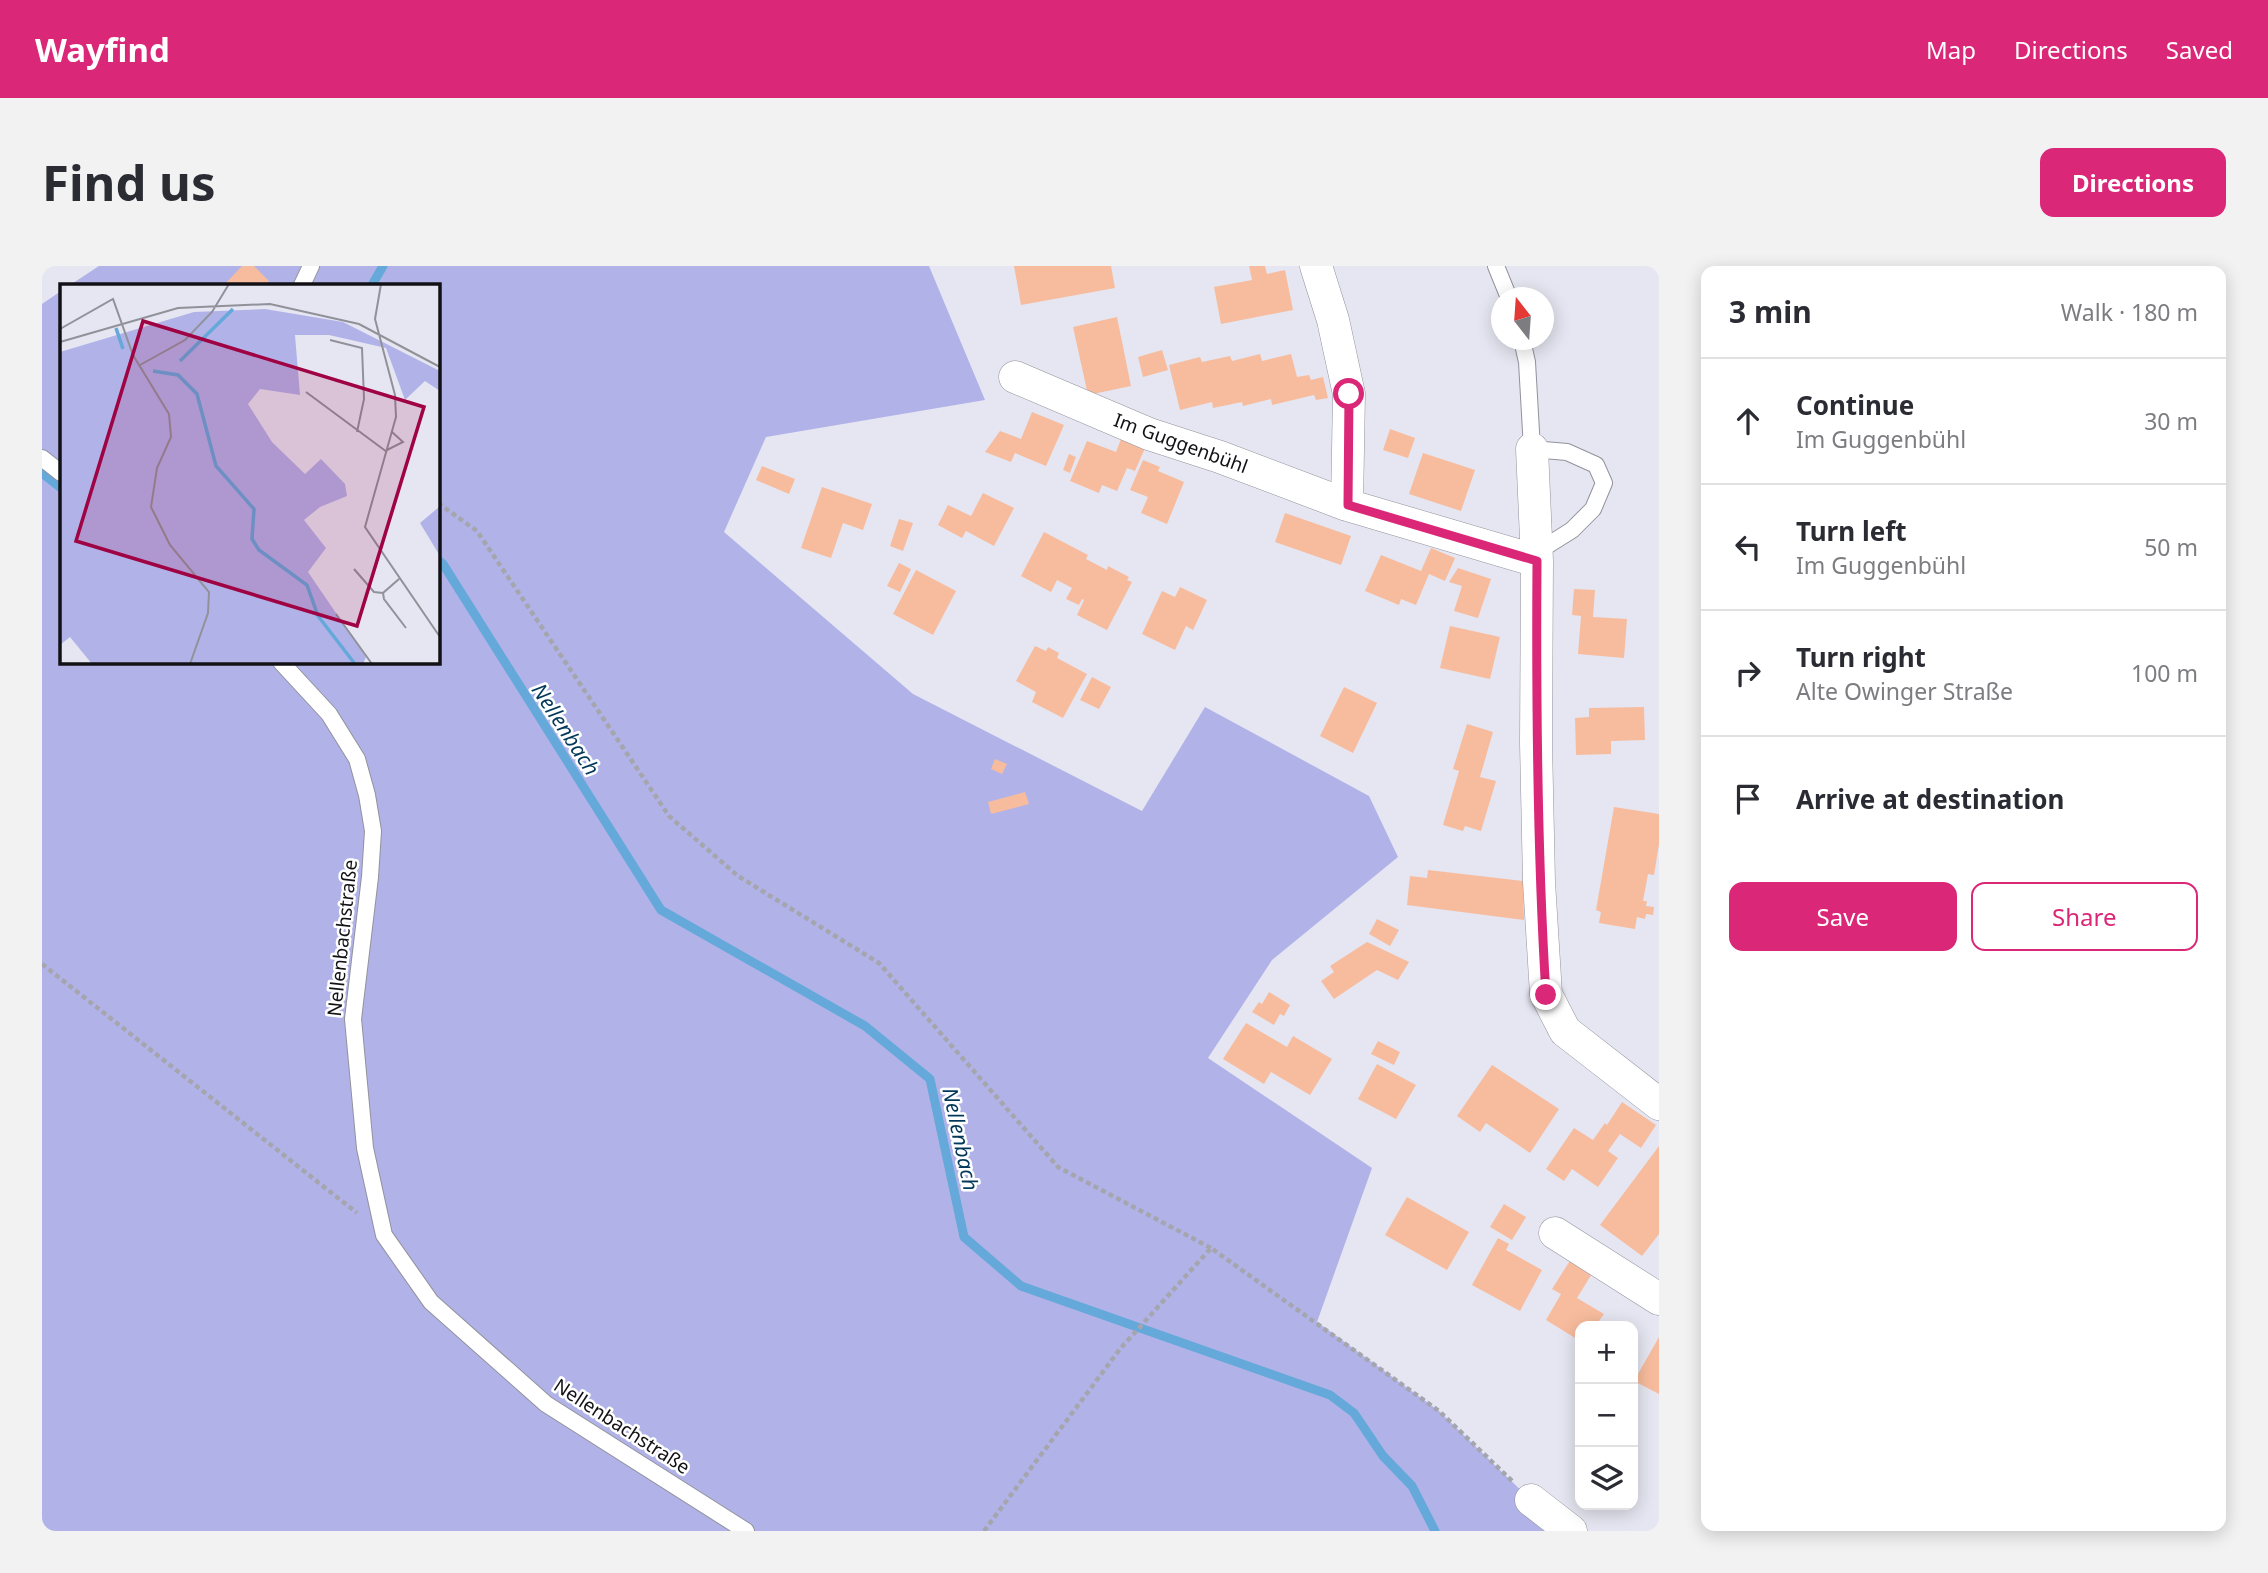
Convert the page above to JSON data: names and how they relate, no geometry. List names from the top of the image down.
{
  "streets": {
    "street": ["Im Guggenbühl"],
    "lane": ["Nellenbachstraße"]
  },
  "water": ["Nellenbach"],
  "north": "top",
  "page": {
    "header": "Wayfind",
    "nav": ["Map", "Directions", "Saved"],
    "buttons": [
      "Directions",
      ["Save", "Share"]
    ],
    "title": "Find us",
    "heading": ["3 min", "Walk · 180 m"],
    "list": [
      ["Continue", "Im Guggenbühl", "30 m"],
      ["Turn left", "Im Guggenbühl", "50 m"],
      ["Turn right", "Alte Owinger Straße", "100 m"],
      "Arrive at destination"
    ],
    "map_buttons": ["+", "−"]
  }
}
